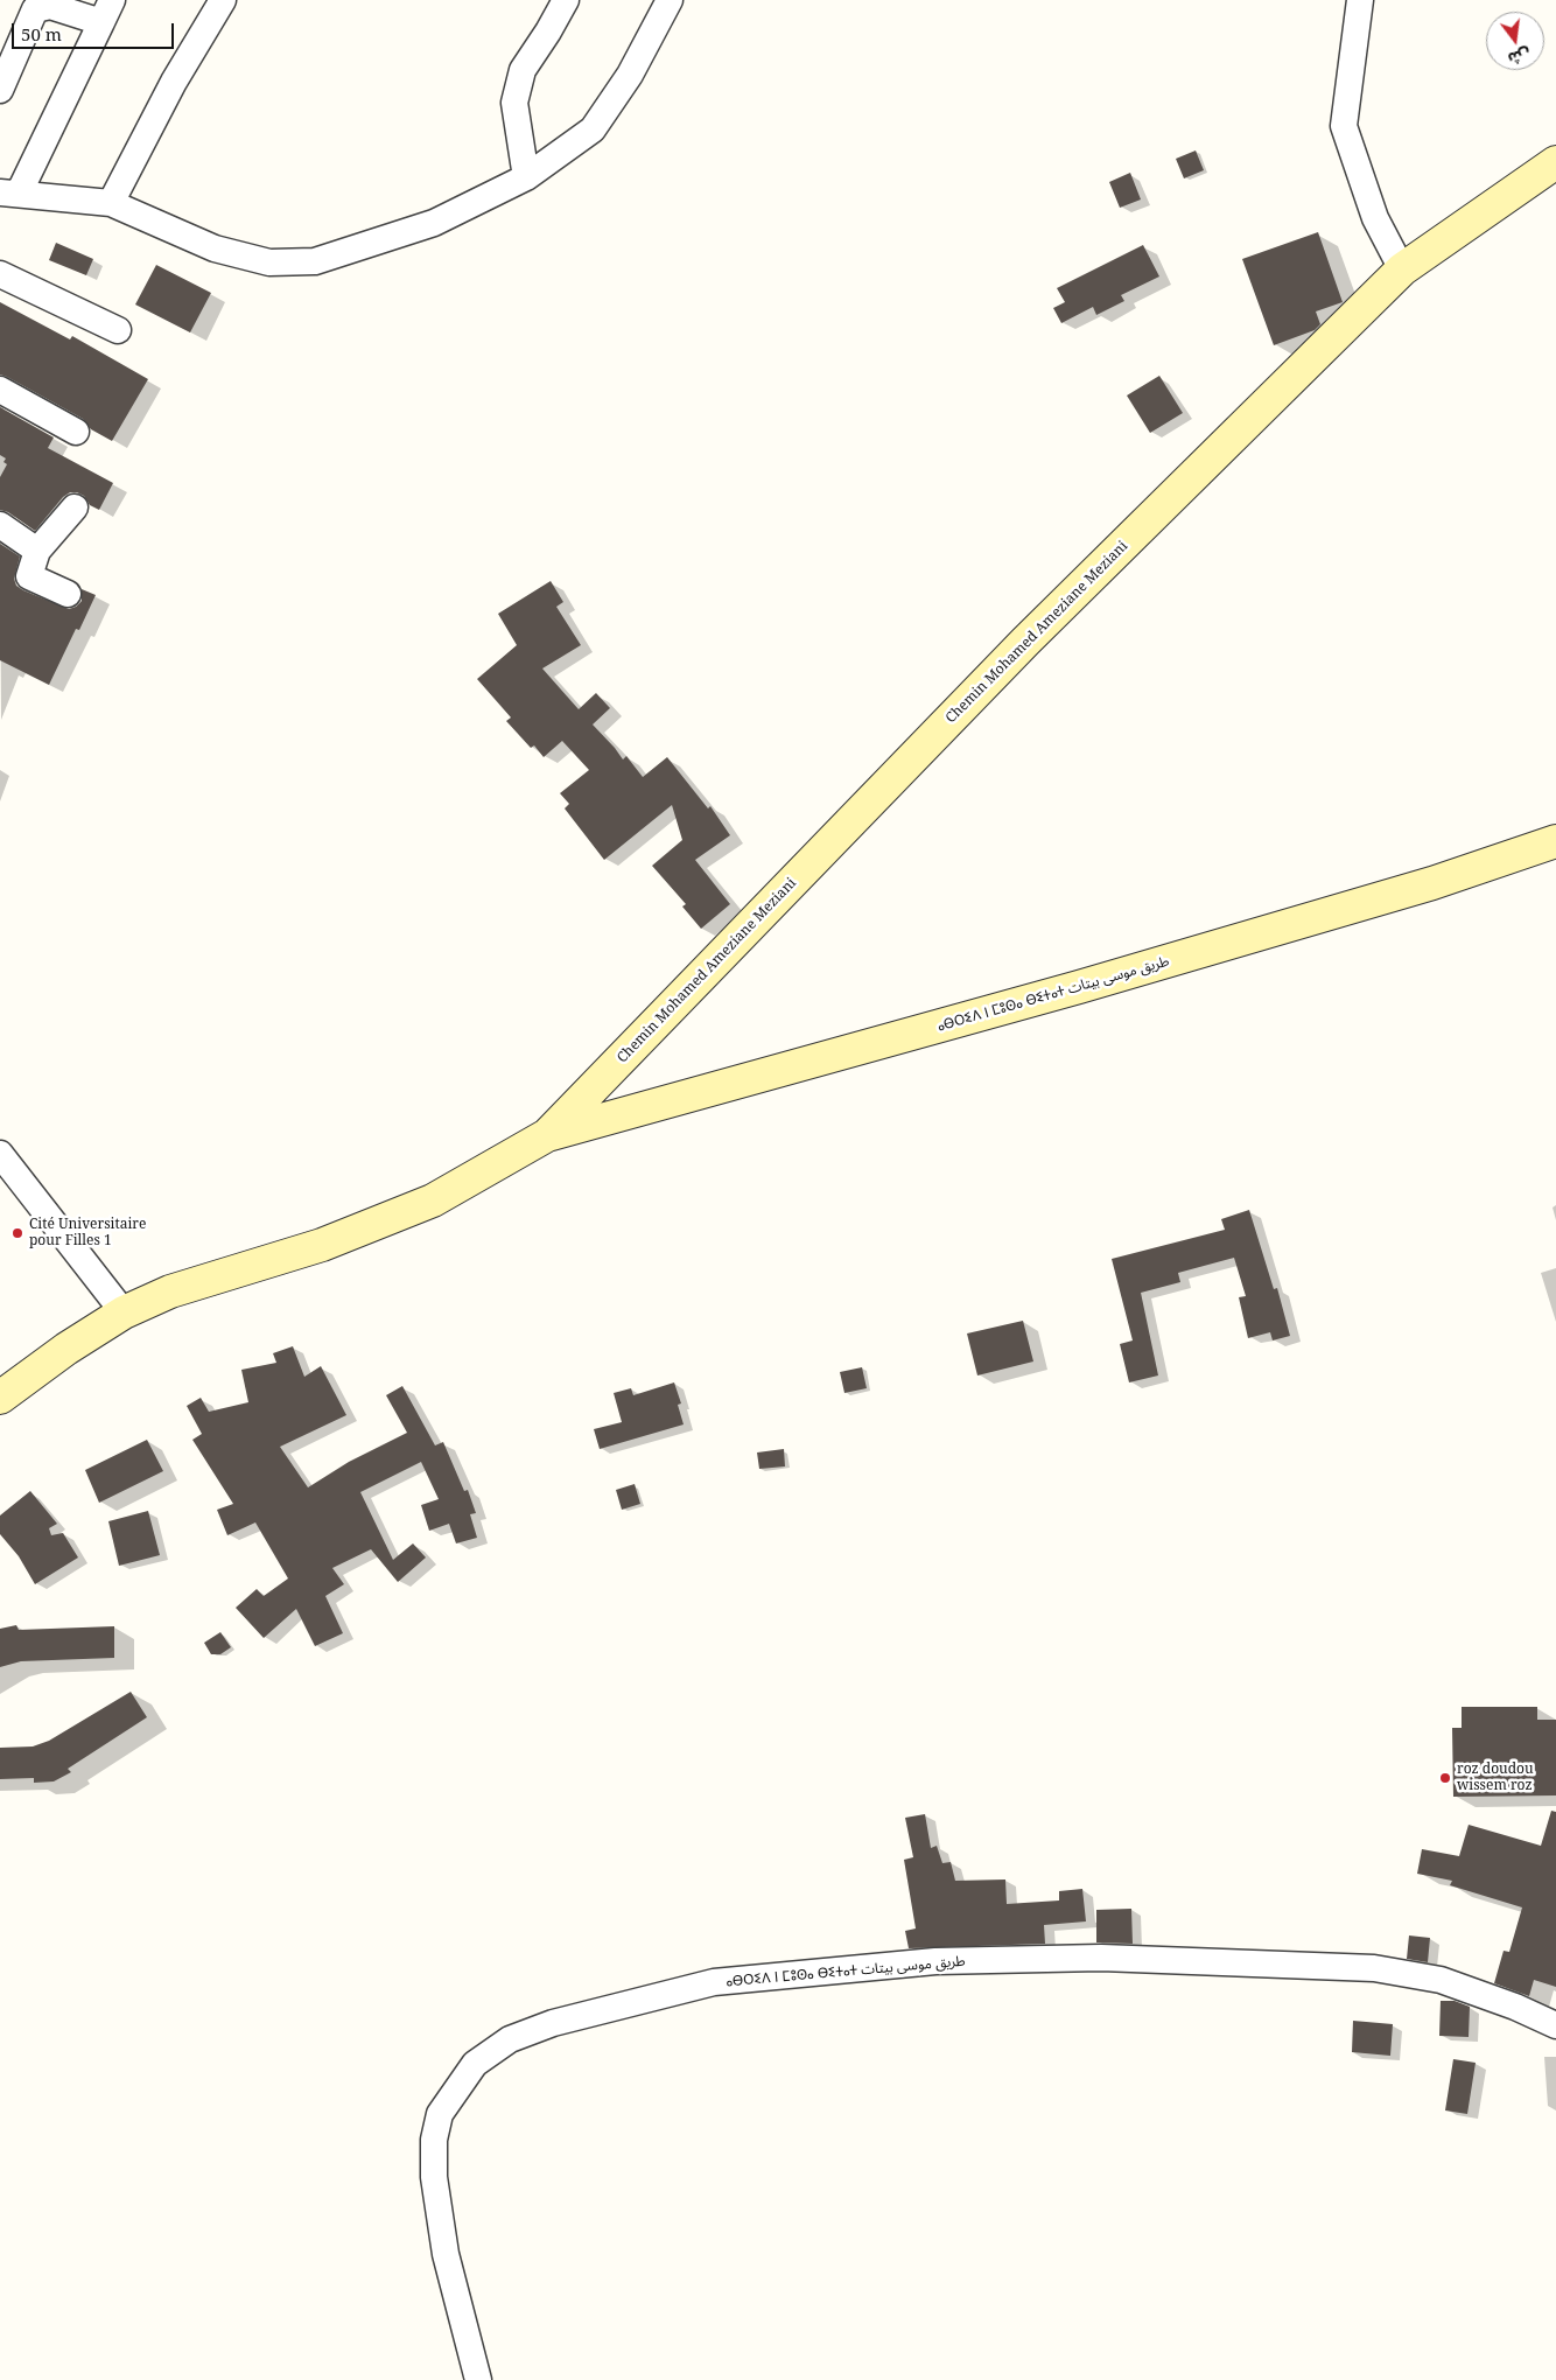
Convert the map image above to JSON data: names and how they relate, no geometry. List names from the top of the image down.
{
  "streets": {
    "main road": ["Chemin Mohamed Ameziane Meziani", "ⴰⴱⵔⵉⴷ ⵏ ⵎⵓⵙⴰ ⴱⵉⵜⴰⵜ طريق موسى بيتات"]
  },
  "crossings": [
    ["Chemin Mohamed Ameziane Meziani", "ⴰⴱⵔⵉⴷ ⵏ ⵎⵓⵙⴰ ⴱⵉⵜⴰⵜ طريق موسى بيتات"]
  ],
  "places": ["Cité Universitaire pour Filles 1", "roz doudou wissem roz"],
  "scale_bar": "50 m",
  "north": "bottom"
}
